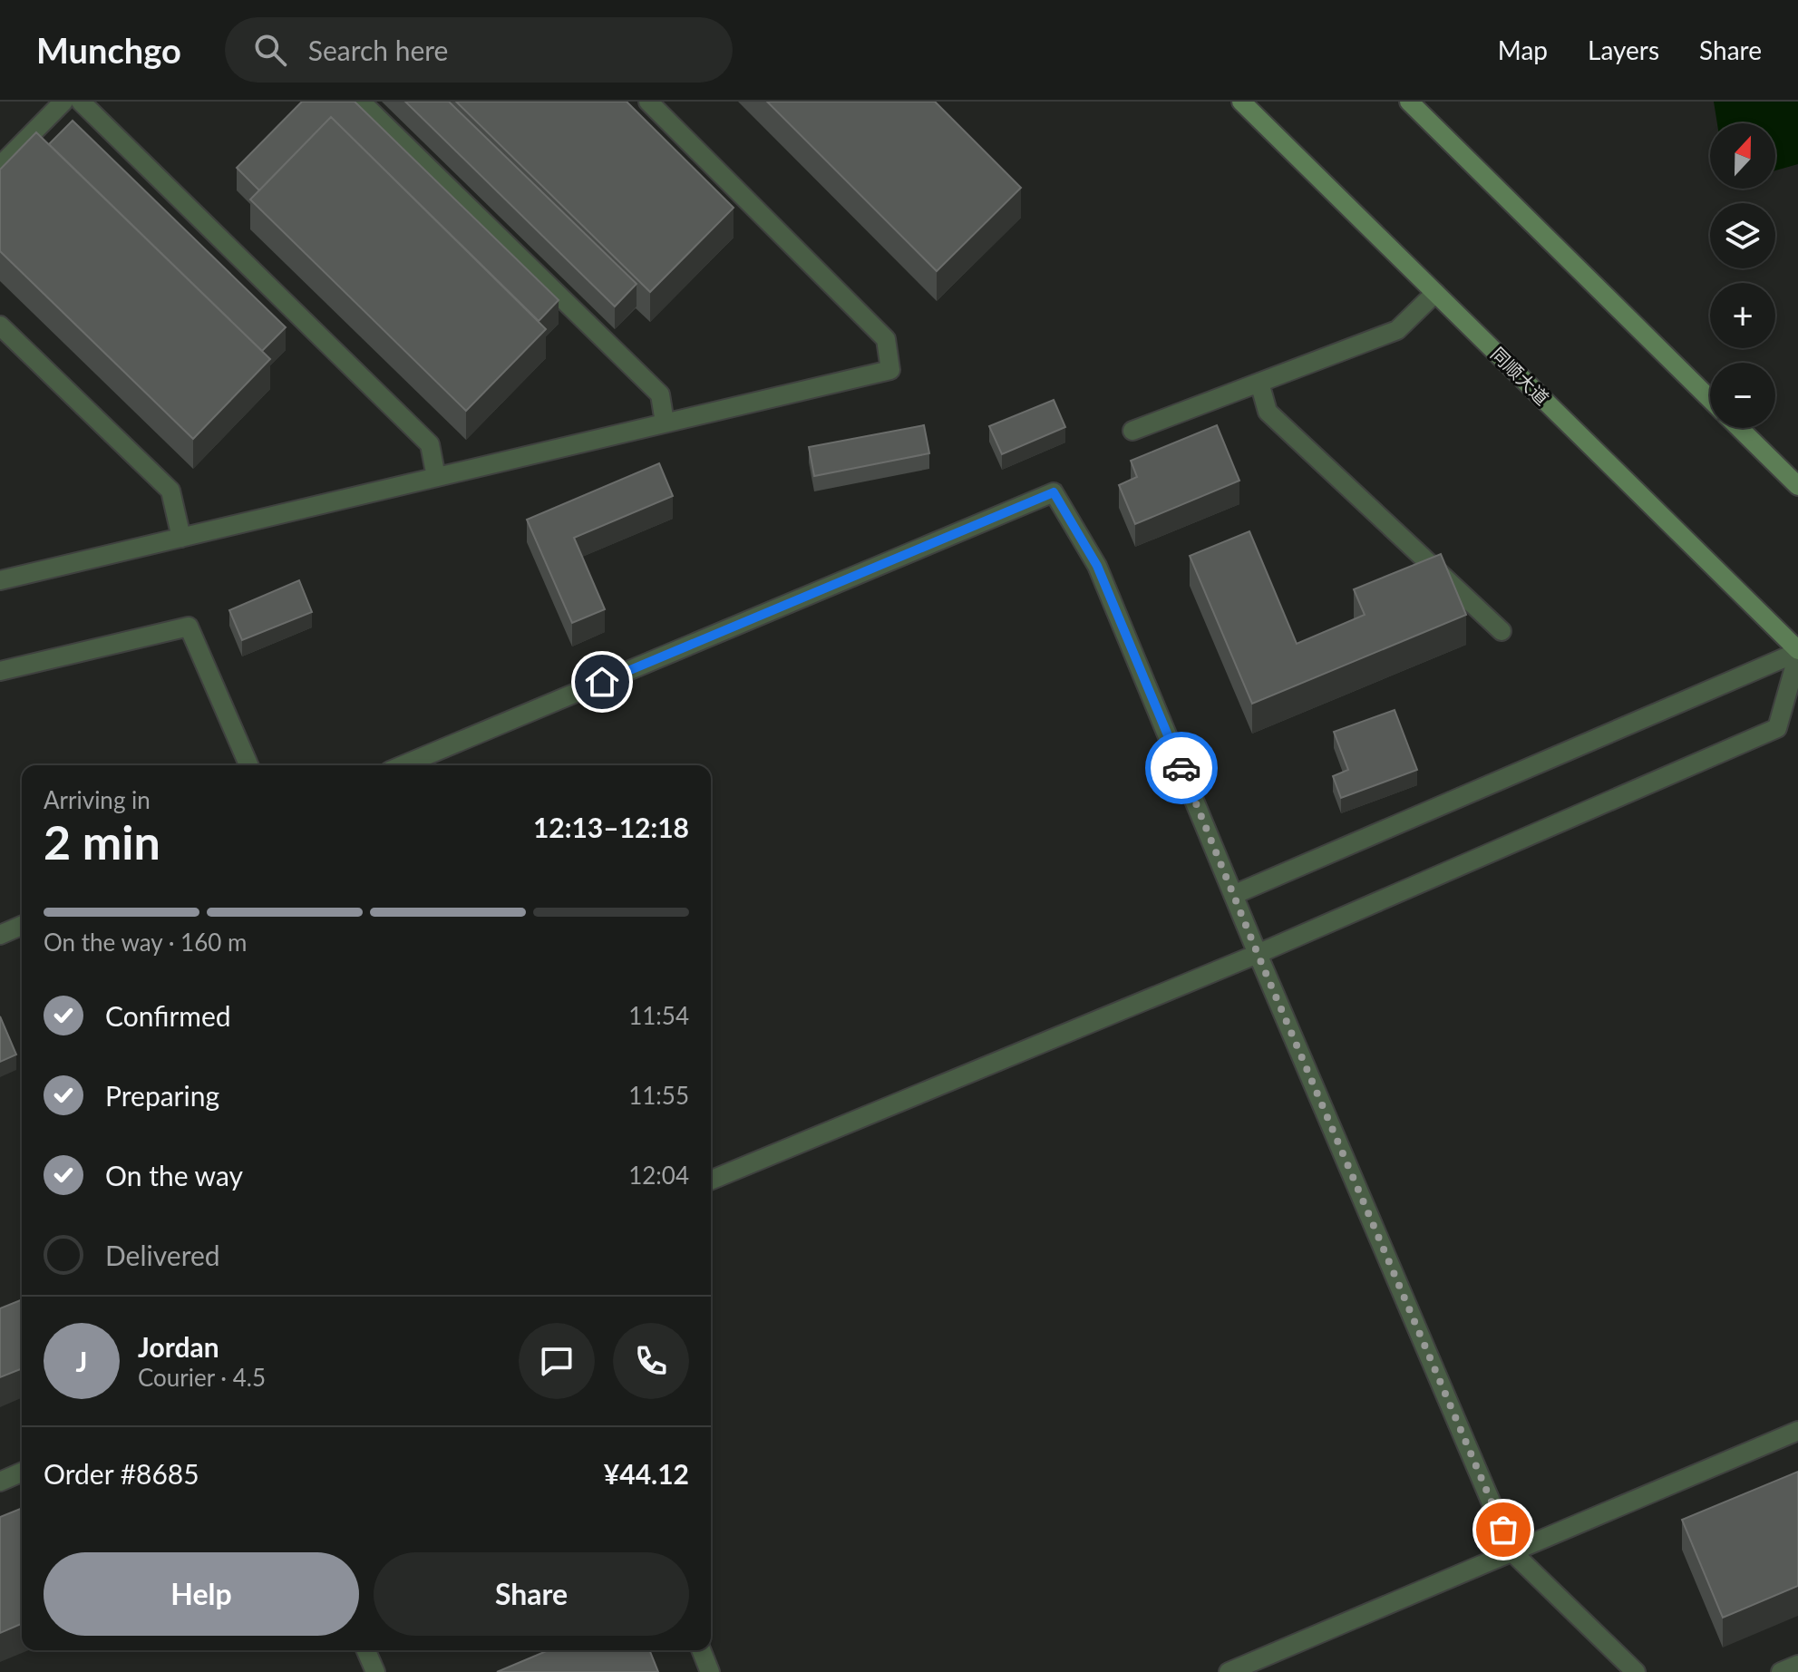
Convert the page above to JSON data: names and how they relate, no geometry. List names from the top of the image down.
{
  "streets": {
    "main road": ["同顺大道"]
  },
  "north": "top",
  "page": {
    "header": "Munchgo",
    "search": "Search here",
    "nav": ["Map", "Layers", "Share"],
    "map_buttons": ["+", "−"],
    "heading": ["2 min", "Arriving in", "12:13–12:18"],
    "panel": [
      "Jordan",
      "Courier · 4.5",
      "Order #8685",
      "¥44.12"
    ],
    "bar": "On the way · 160 m",
    "list": [
      ["Confirmed", "11:54"],
      ["Preparing", "11:55"],
      ["On the way", "12:04"],
      "Delivered"
    ],
    "round": "J",
    "buttons": ["Help", "Share"]
  }
}
